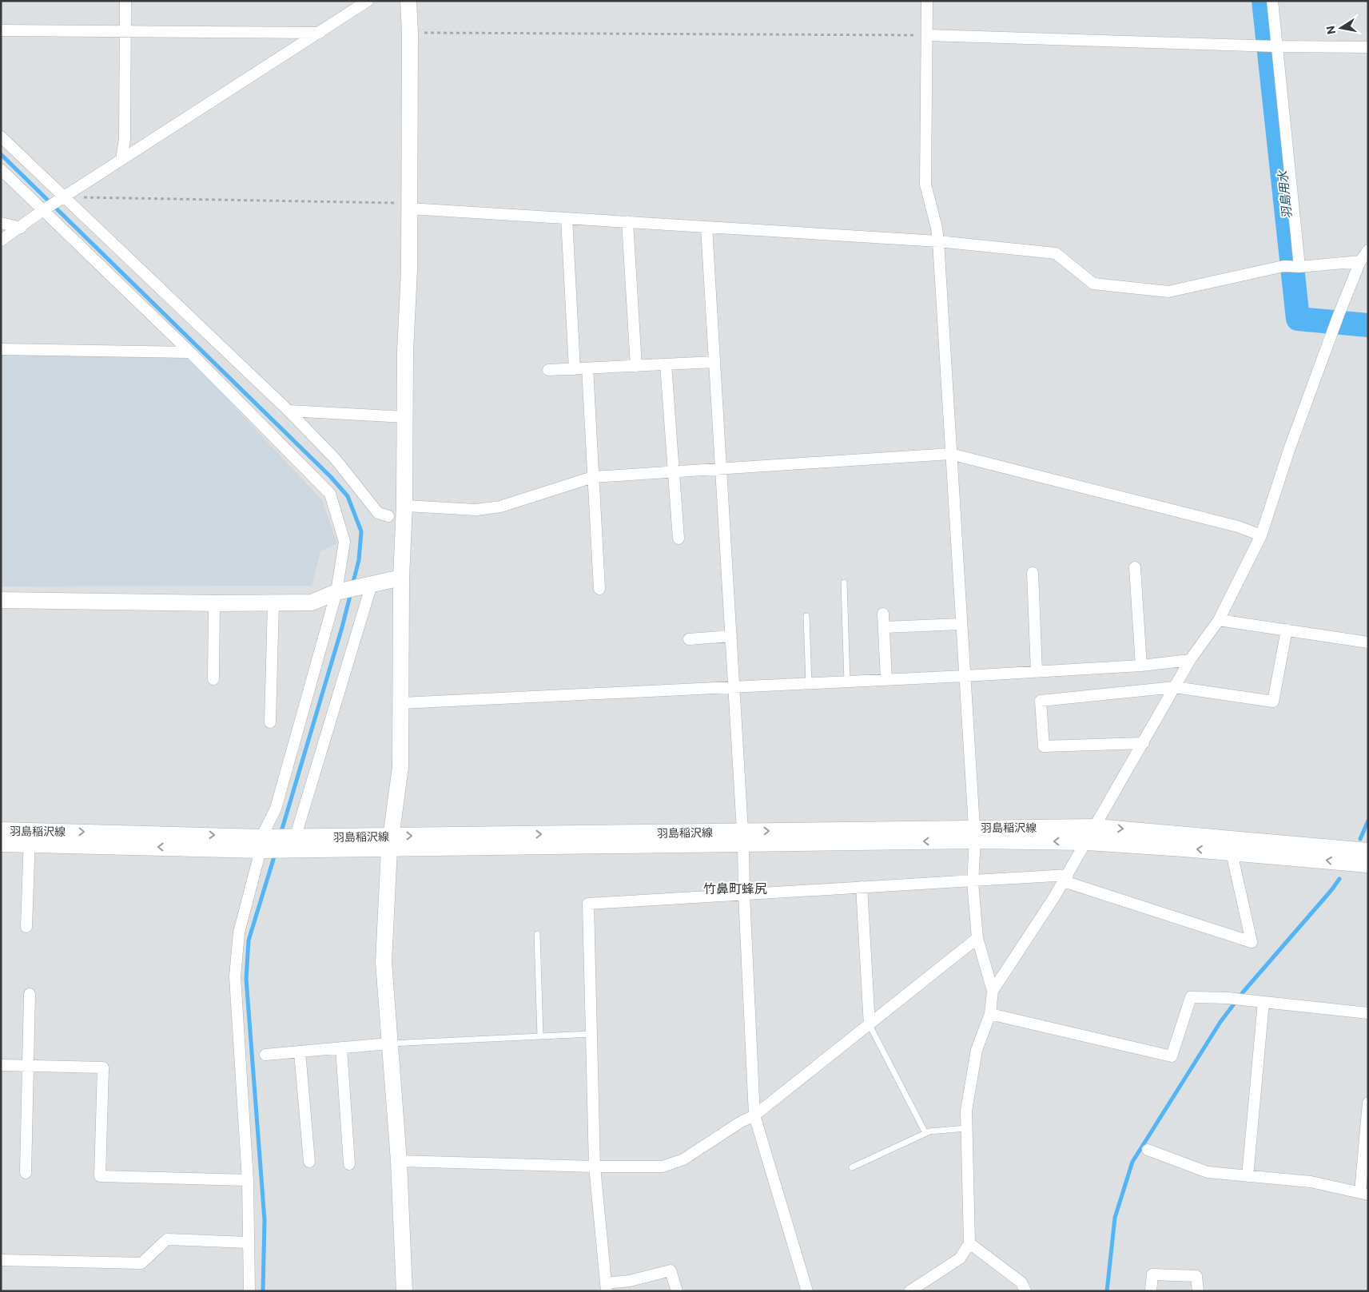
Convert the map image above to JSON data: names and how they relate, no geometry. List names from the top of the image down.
{
  "streets": {
    "main road": ["羽島稲沢線"]
  },
  "districts": ["竹鼻町蜂尻"],
  "water": ["羽島用水"],
  "north": "left"
}
